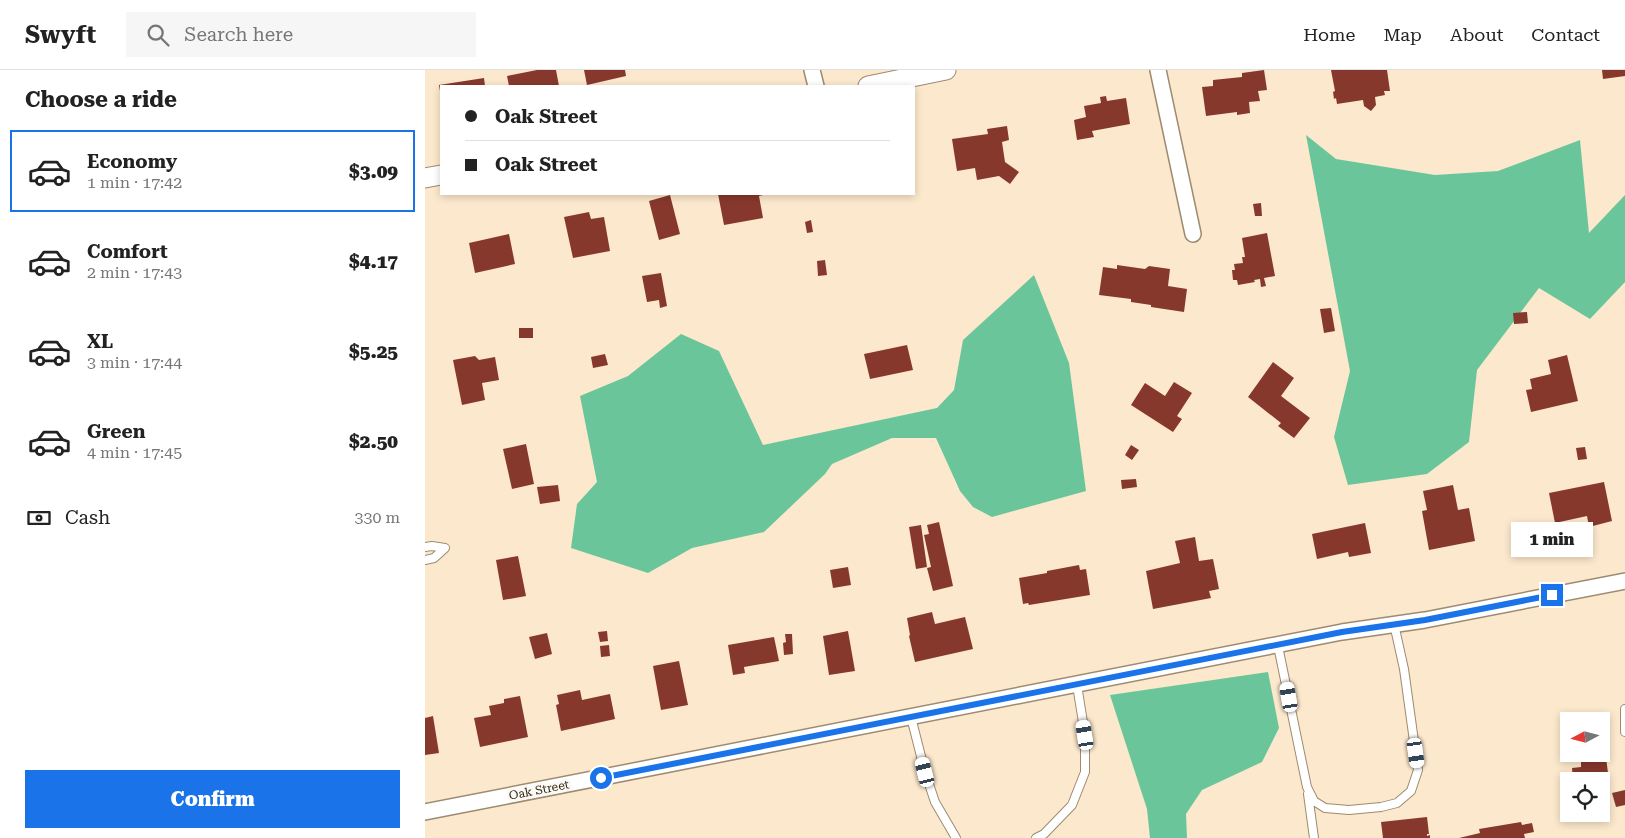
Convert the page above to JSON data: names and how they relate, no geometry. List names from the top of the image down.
{
  "streets": {
    "street": ["Oak Street"]
  },
  "north": "left",
  "page": {
    "header": "Swyft",
    "search": "Search here",
    "nav": [
      "Home",
      "Map",
      "About",
      "Contact"
    ],
    "heading": "Choose a ride",
    "banner": ["Oak Street", "Oak Street"],
    "list": [
      {
        "name": "Economy",
        "note": "1 min · 17:42",
        "value": "$3.09"
      },
      {
        "name": "Comfort",
        "note": "2 min · 17:43",
        "value": "$4.17"
      },
      {
        "name": "XL",
        "note": "3 min · 17:44",
        "value": "$5.25"
      },
      {
        "name": "Green",
        "note": "4 min · 17:45",
        "value": "$2.50"
      }
    ],
    "pay": ["Cash", "330 m"],
    "bubble": "1 min",
    "buttons": "Confirm"
  }
}
